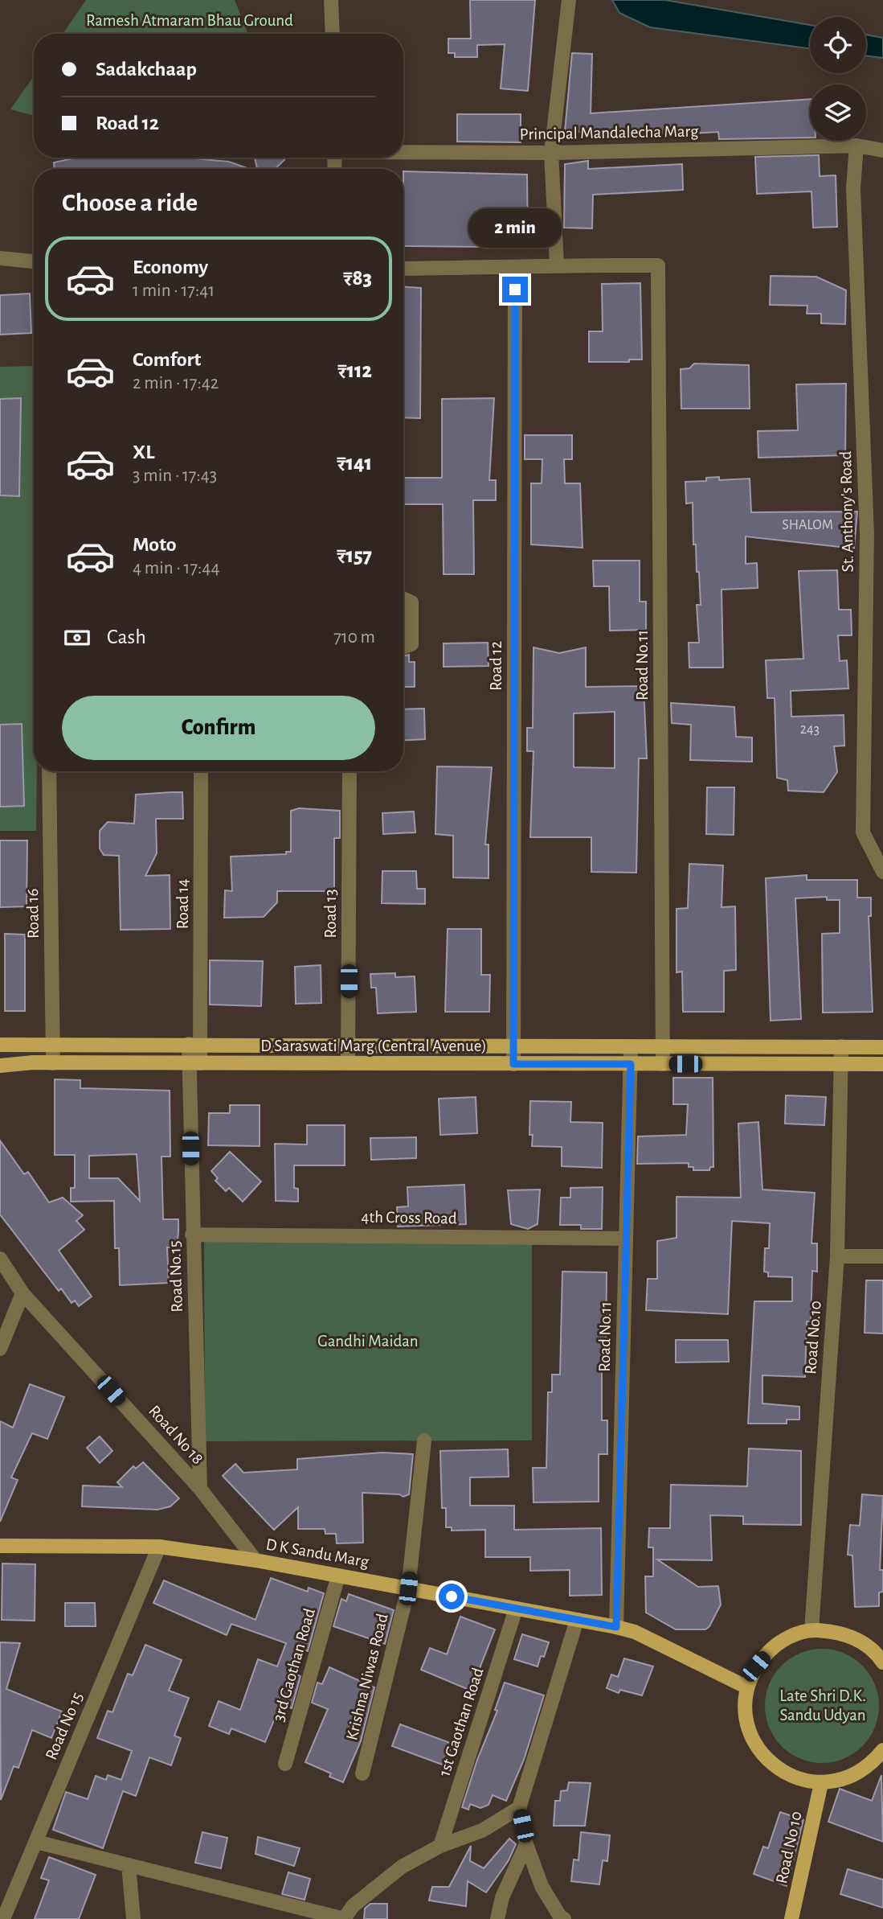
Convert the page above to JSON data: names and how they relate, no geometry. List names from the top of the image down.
{
  "streets": {
    "main road": ["D Saraswati Marg (Central Avenue)", "D K Sandu Marg", "Road No 10"],
    "street": [
      "Principal Mandalecha Marg",
      "St. Anthony's Road",
      "Road No.11",
      "Road 12",
      "Road 14",
      "Road 16",
      "Road 13",
      "4th Cross Road",
      "Road No.15",
      "Road No.10",
      "Road No 18",
      "3rd Gaothan Road",
      "Krishna Niwas Road",
      "1st Gaothan Road",
      "Road No 15"
    ]
  },
  "crossings": [
    ["Principal Mandalecha Marg", "St. Anthony's Road"],
    ["Road No.11", "D Saraswati Marg (Central Avenue)"],
    ["Road No.11", "4th Cross Road"],
    ["Road No.11", "D K Sandu Marg"],
    ["Road 12", "D Saraswati Marg (Central Avenue)"],
    ["Road 14", "D Saraswati Marg (Central Avenue)"],
    ["Road 14", "Road No.15"],
    ["Road 16", "D Saraswati Marg (Central Avenue)"],
    ["Road 13", "D Saraswati Marg (Central Avenue)"],
    ["D Saraswati Marg (Central Avenue)", "Road No.15"],
    ["D Saraswati Marg (Central Avenue)", "Road No.10"],
    ["4th Cross Road", "Road No.15"],
    ["Road No.15", "Road No 18"],
    ["Road No 18", "D K Sandu Marg"],
    ["D K Sandu Marg", "3rd Gaothan Road"],
    ["D K Sandu Marg", "Krishna Niwas Road"],
    ["D K Sandu Marg", "1st Gaothan Road"],
    ["D K Sandu Marg", "Road No 15"]
  ],
  "parks": ["Ramesh Atmaram Bhau Ground", "Gandhi Maidan", "Late Shri D.K. Sandu Udyan"],
  "house_numbers": ["SHALOM", "243"],
  "page": {
    "banner": ["Sadakchaap", "Road 12"],
    "heading": "Choose a ride",
    "bubble": "2 min",
    "list": [
      {
        "name": "Economy",
        "note": "1 min · 17:41",
        "value": "₹83"
      },
      {
        "name": "Comfort",
        "note": "2 min · 17:42",
        "value": "₹112"
      },
      {
        "name": "XL",
        "note": "3 min · 17:43",
        "value": "₹141"
      },
      {
        "name": "Moto",
        "note": "4 min · 17:44",
        "value": "₹157"
      }
    ],
    "pay": ["Cash", "710 m"],
    "buttons": "Confirm"
  }
}
